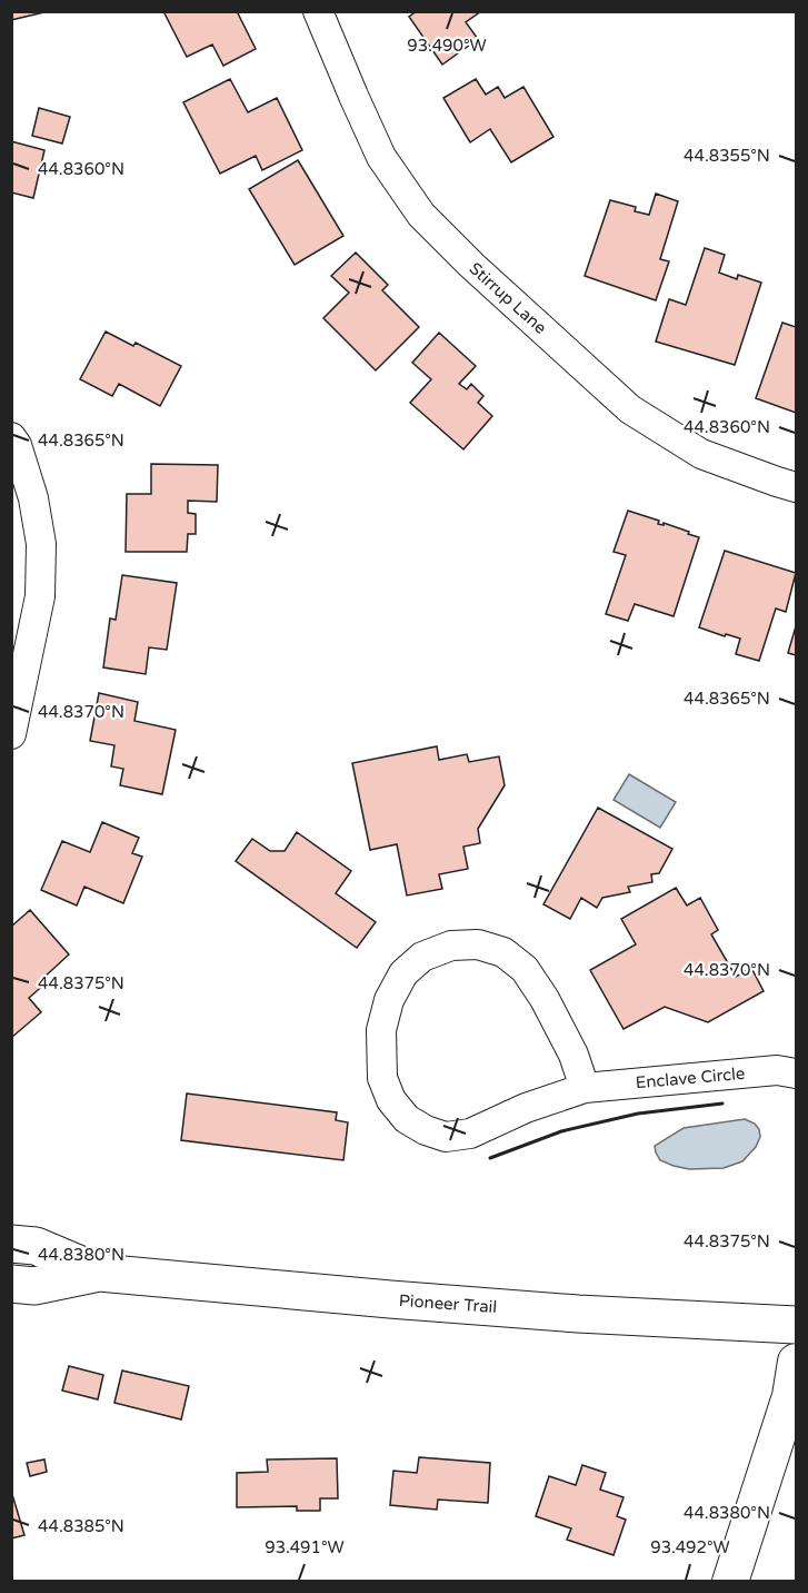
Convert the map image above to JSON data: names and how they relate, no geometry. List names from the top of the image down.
{
  "streets": {
    "main road": ["Pioneer Trail"],
    "street": ["Stirrup Lane", "Enclave Circle"]
  },
  "coordinates": [
    "93.490°W",
    "44.8355°N",
    "44.8360°N",
    "44.8365°N",
    "44.8370°N",
    "44.8375°N",
    "44.8380°N",
    "44.8385°N",
    "93.491°W",
    "93.492°W"
  ]
}
